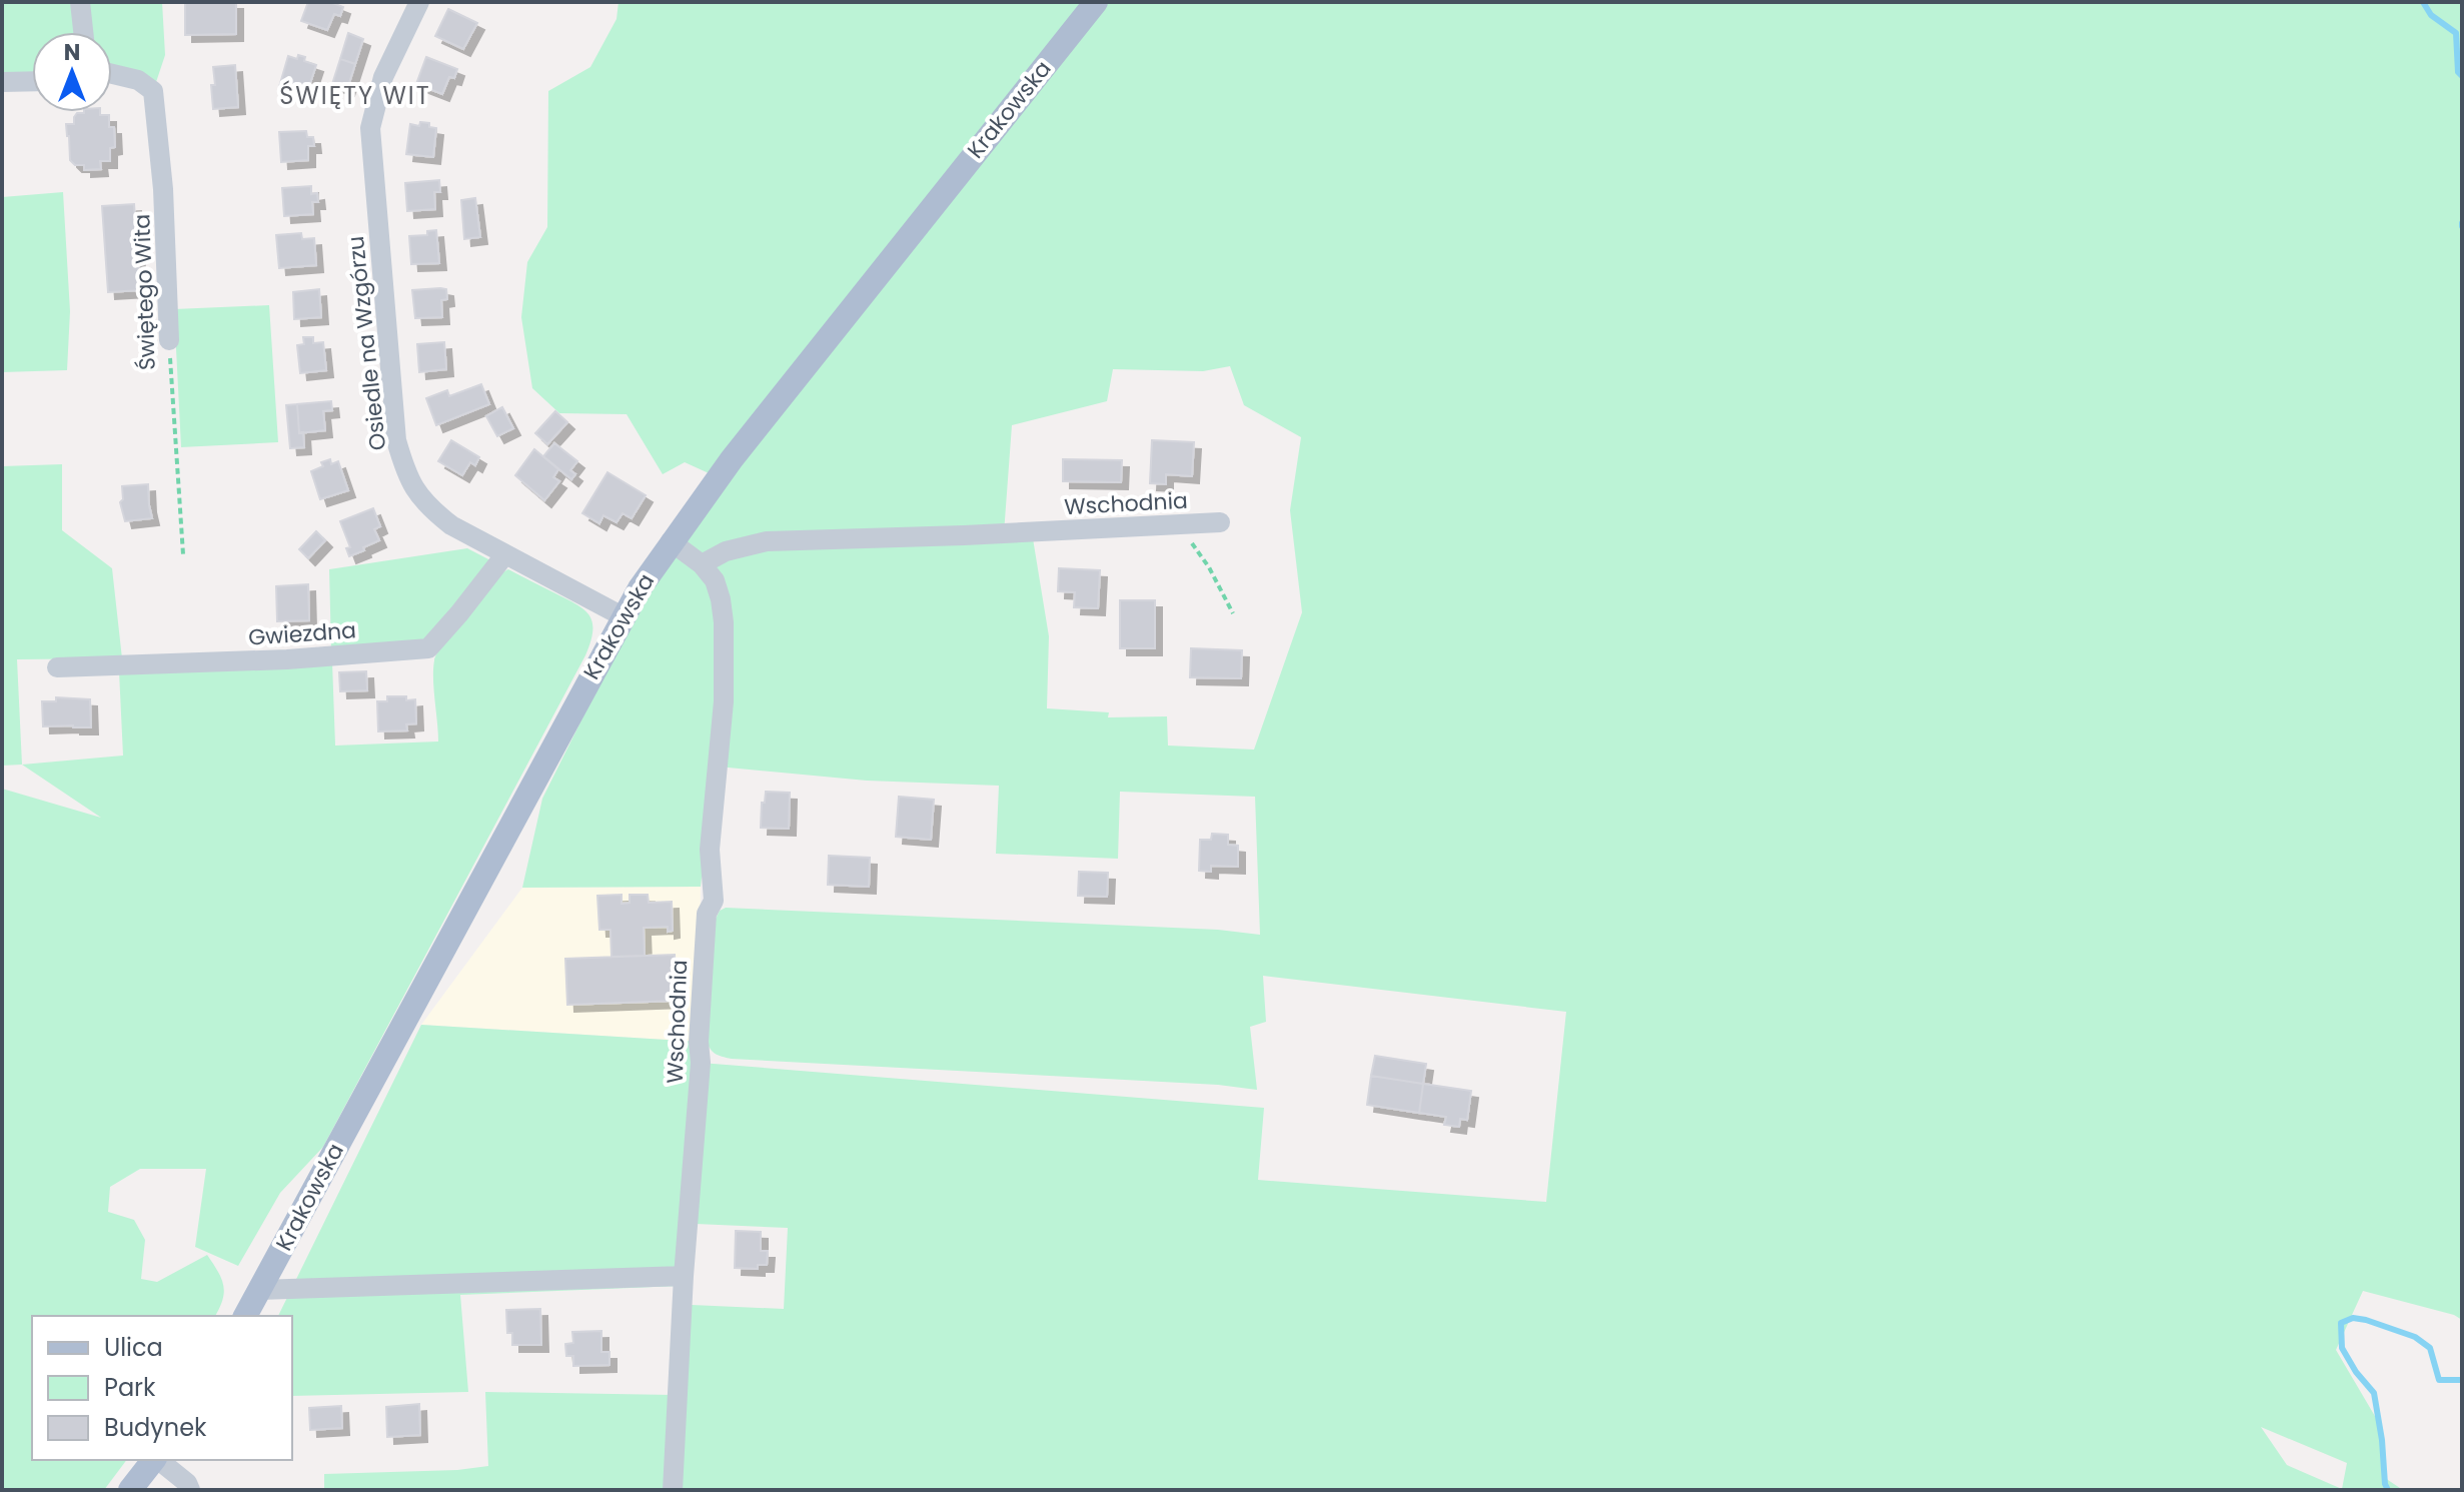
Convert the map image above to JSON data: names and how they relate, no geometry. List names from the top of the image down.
{
  "streets": {
    "main road": ["Krakowska"],
    "street": [
      "Świętego Wita",
      "Osiedle na Wzgórzu",
      "Wschodnia",
      "Gwiezdna"
    ]
  },
  "crossings": [
    ["Krakowska", "Osiedle na Wzgórzu"],
    ["Krakowska", "Wschodnia"],
    ["Osiedle na Wzgórzu", "Gwiezdna"]
  ],
  "districts": ["ŚWIĘTY WIT"],
  "legend": ["Ulica", "Park", "Budynek"],
  "north": "top"
}
